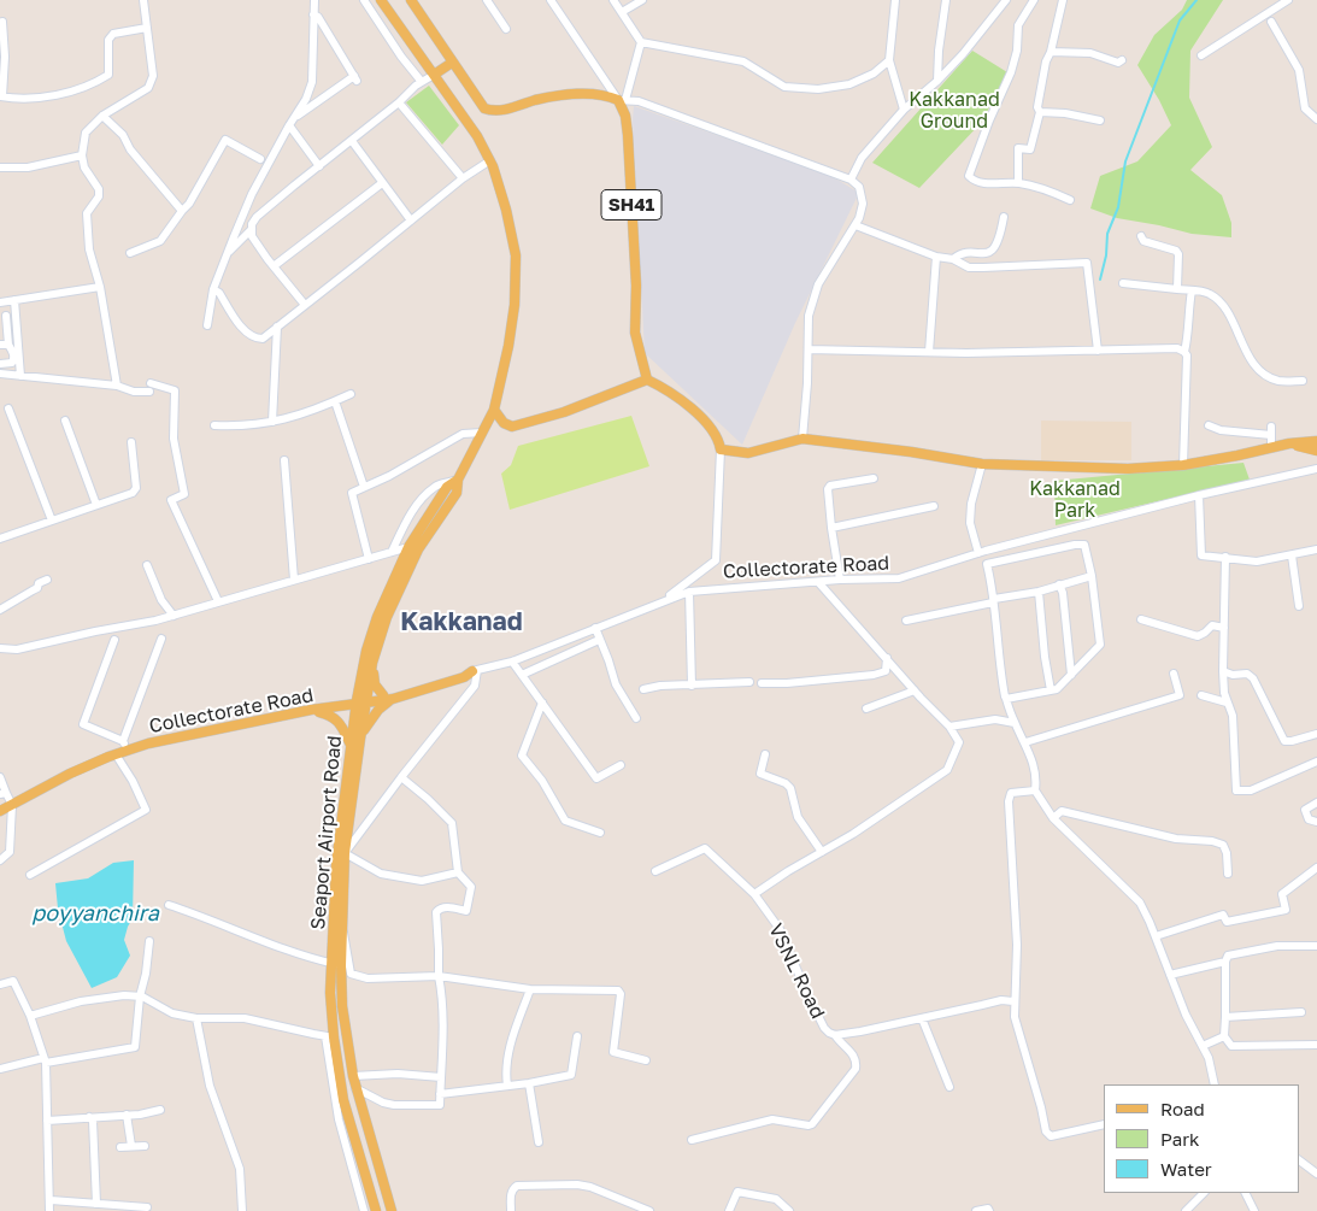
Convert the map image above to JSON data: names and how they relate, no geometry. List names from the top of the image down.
{
  "streets": {
    "main road": ["SH41", "Collectorate Road", "Seaport Airport Road"],
    "street": ["VSNL Road"]
  },
  "crossings": [
    ["Collectorate Road", "Seaport Airport Road"]
  ],
  "districts": ["Kakkanad"],
  "water": ["poyyanchira"],
  "parks": ["Kakkanad Ground", "Kakkanad Park"],
  "legend": ["Road", "Park", "Water"]
}
